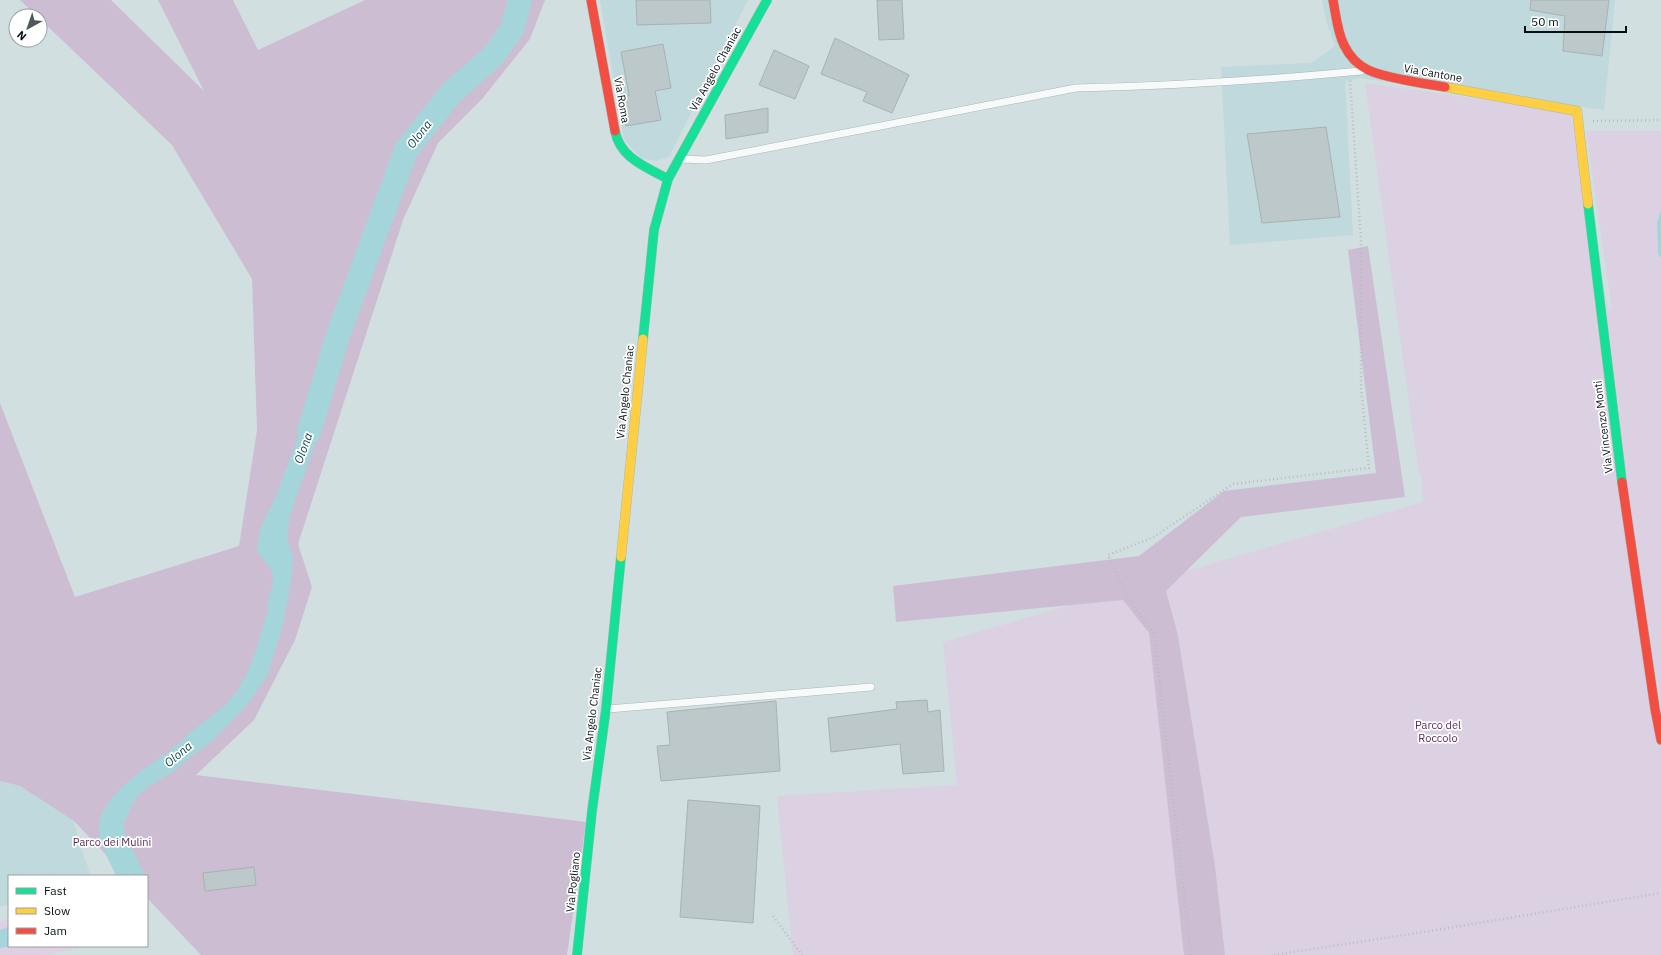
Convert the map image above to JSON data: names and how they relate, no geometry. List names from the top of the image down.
{
  "streets": {
    "street": [
      "Via Angelo Chaniac",
      "Via Cantone",
      "Via Roma",
      "Via Vincenzo Monti",
      "Via Pogliano"
    ]
  },
  "crossings": [
    ["Via Angelo Chaniac", "Via Roma"],
    ["Via Angelo Chaniac", "Via Pogliano"],
    ["Via Cantone", "Via Vincenzo Monti"]
  ],
  "water": ["Olona"],
  "parks": ["Parco del Roccolo", "Parco dei Mulini"],
  "legend": ["Fast", "Slow", "Jam"],
  "scale_bar": "50 m",
  "north": "bottom left"
}
